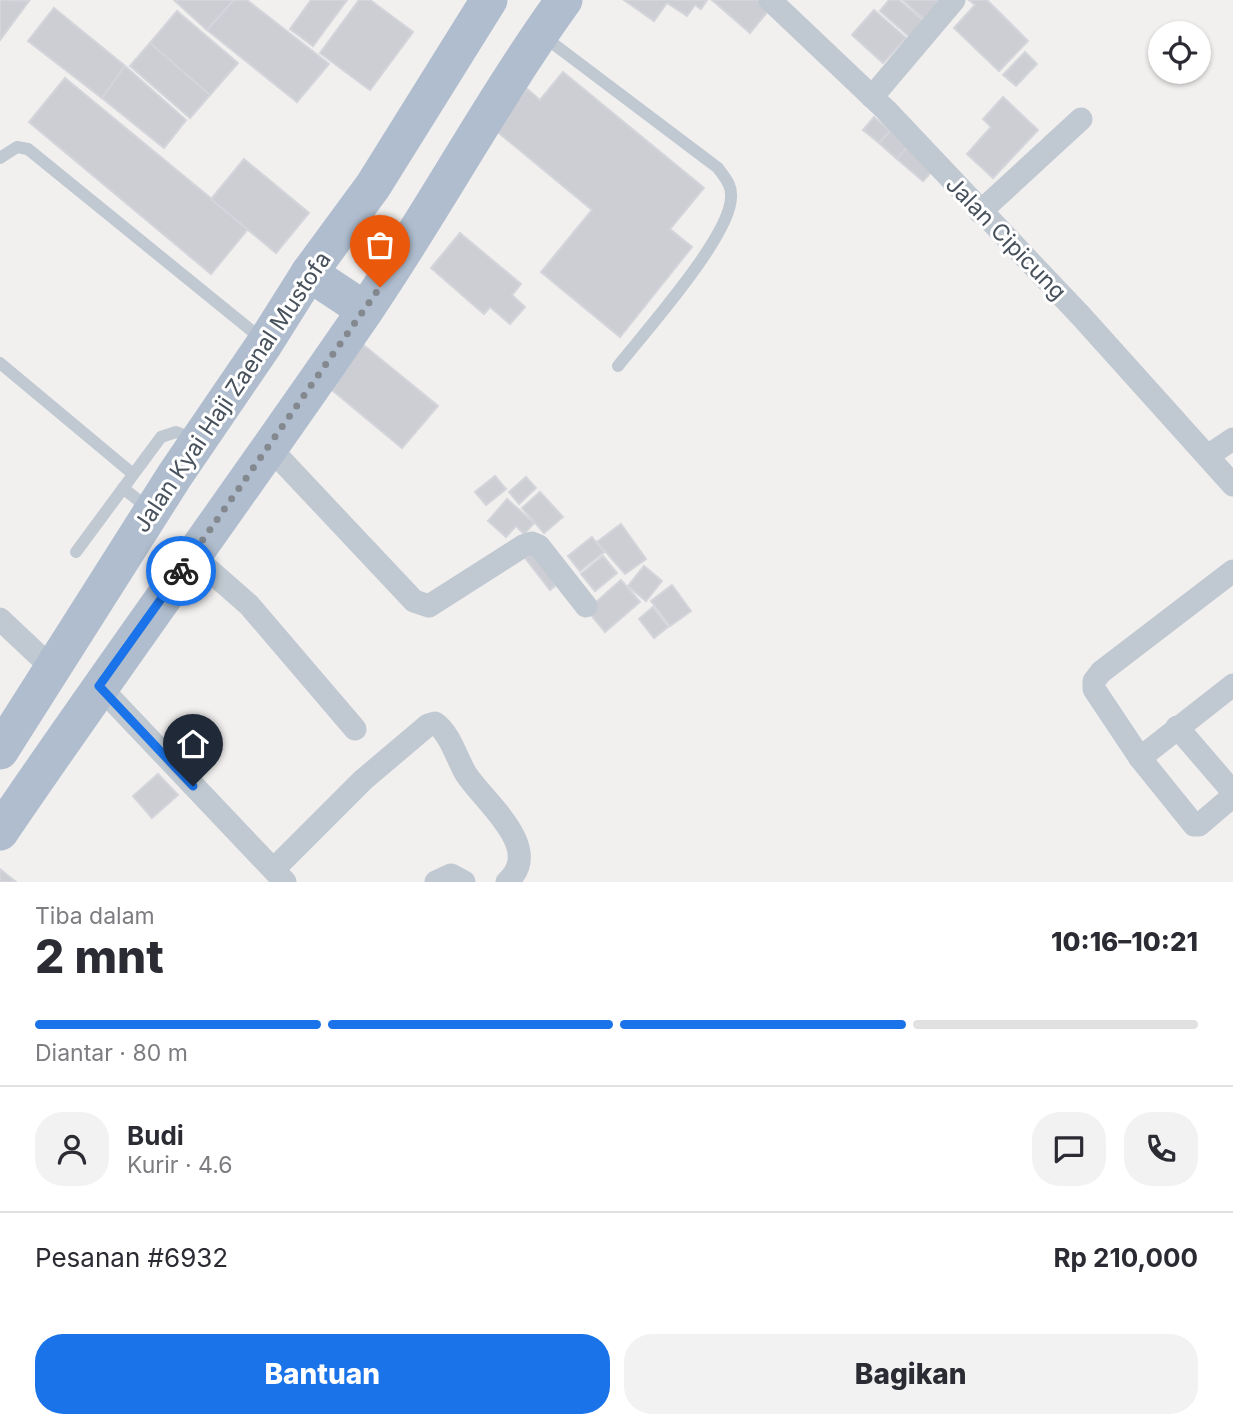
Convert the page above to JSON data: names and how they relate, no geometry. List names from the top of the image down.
{
  "streets": {
    "main road": ["Jalan Kyai Haji Zaenal Mustofa"],
    "street": ["Jalan Cipicung"]
  },
  "page": {
    "heading": ["2 mnt", "Tiba dalam", "10:16–10:21"],
    "panel": [
      "Budi",
      "Kurir · 4.6",
      "Pesanan #6932",
      "Rp 210,000"
    ],
    "bar": "Diantar · 80 m",
    "buttons": ["Bantuan", "Bagikan"]
  }
}
